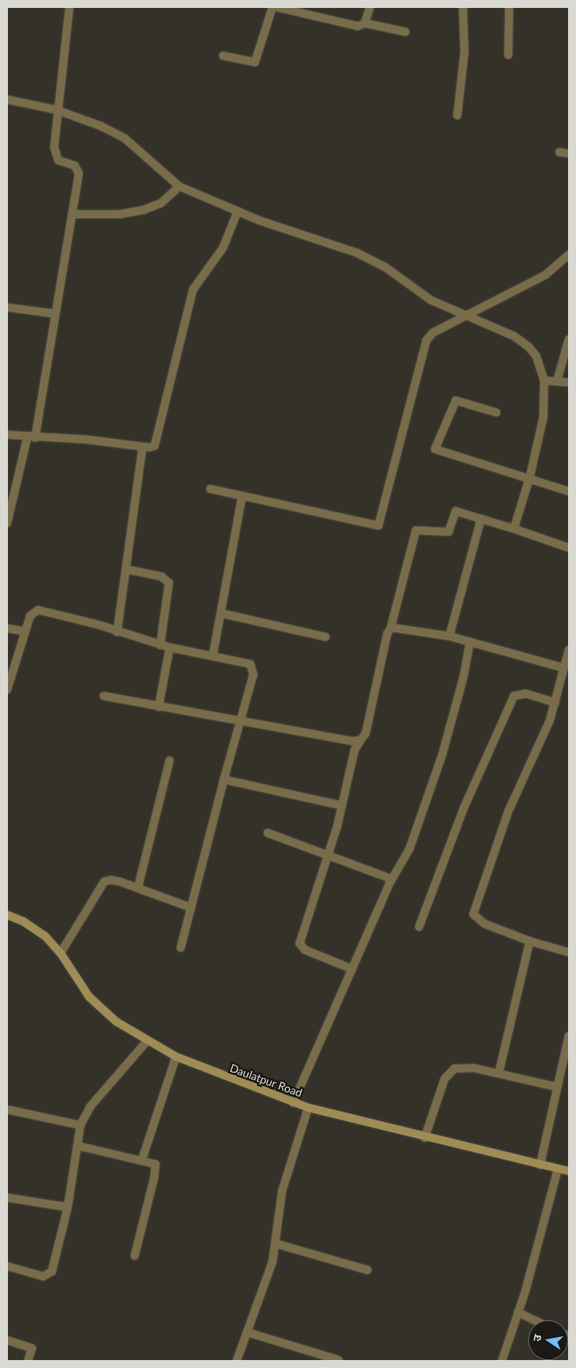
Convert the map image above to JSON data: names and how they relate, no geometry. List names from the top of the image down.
{
  "streets": {
    "street": ["Daulatpur Road"]
  },
  "north": "left"
}
